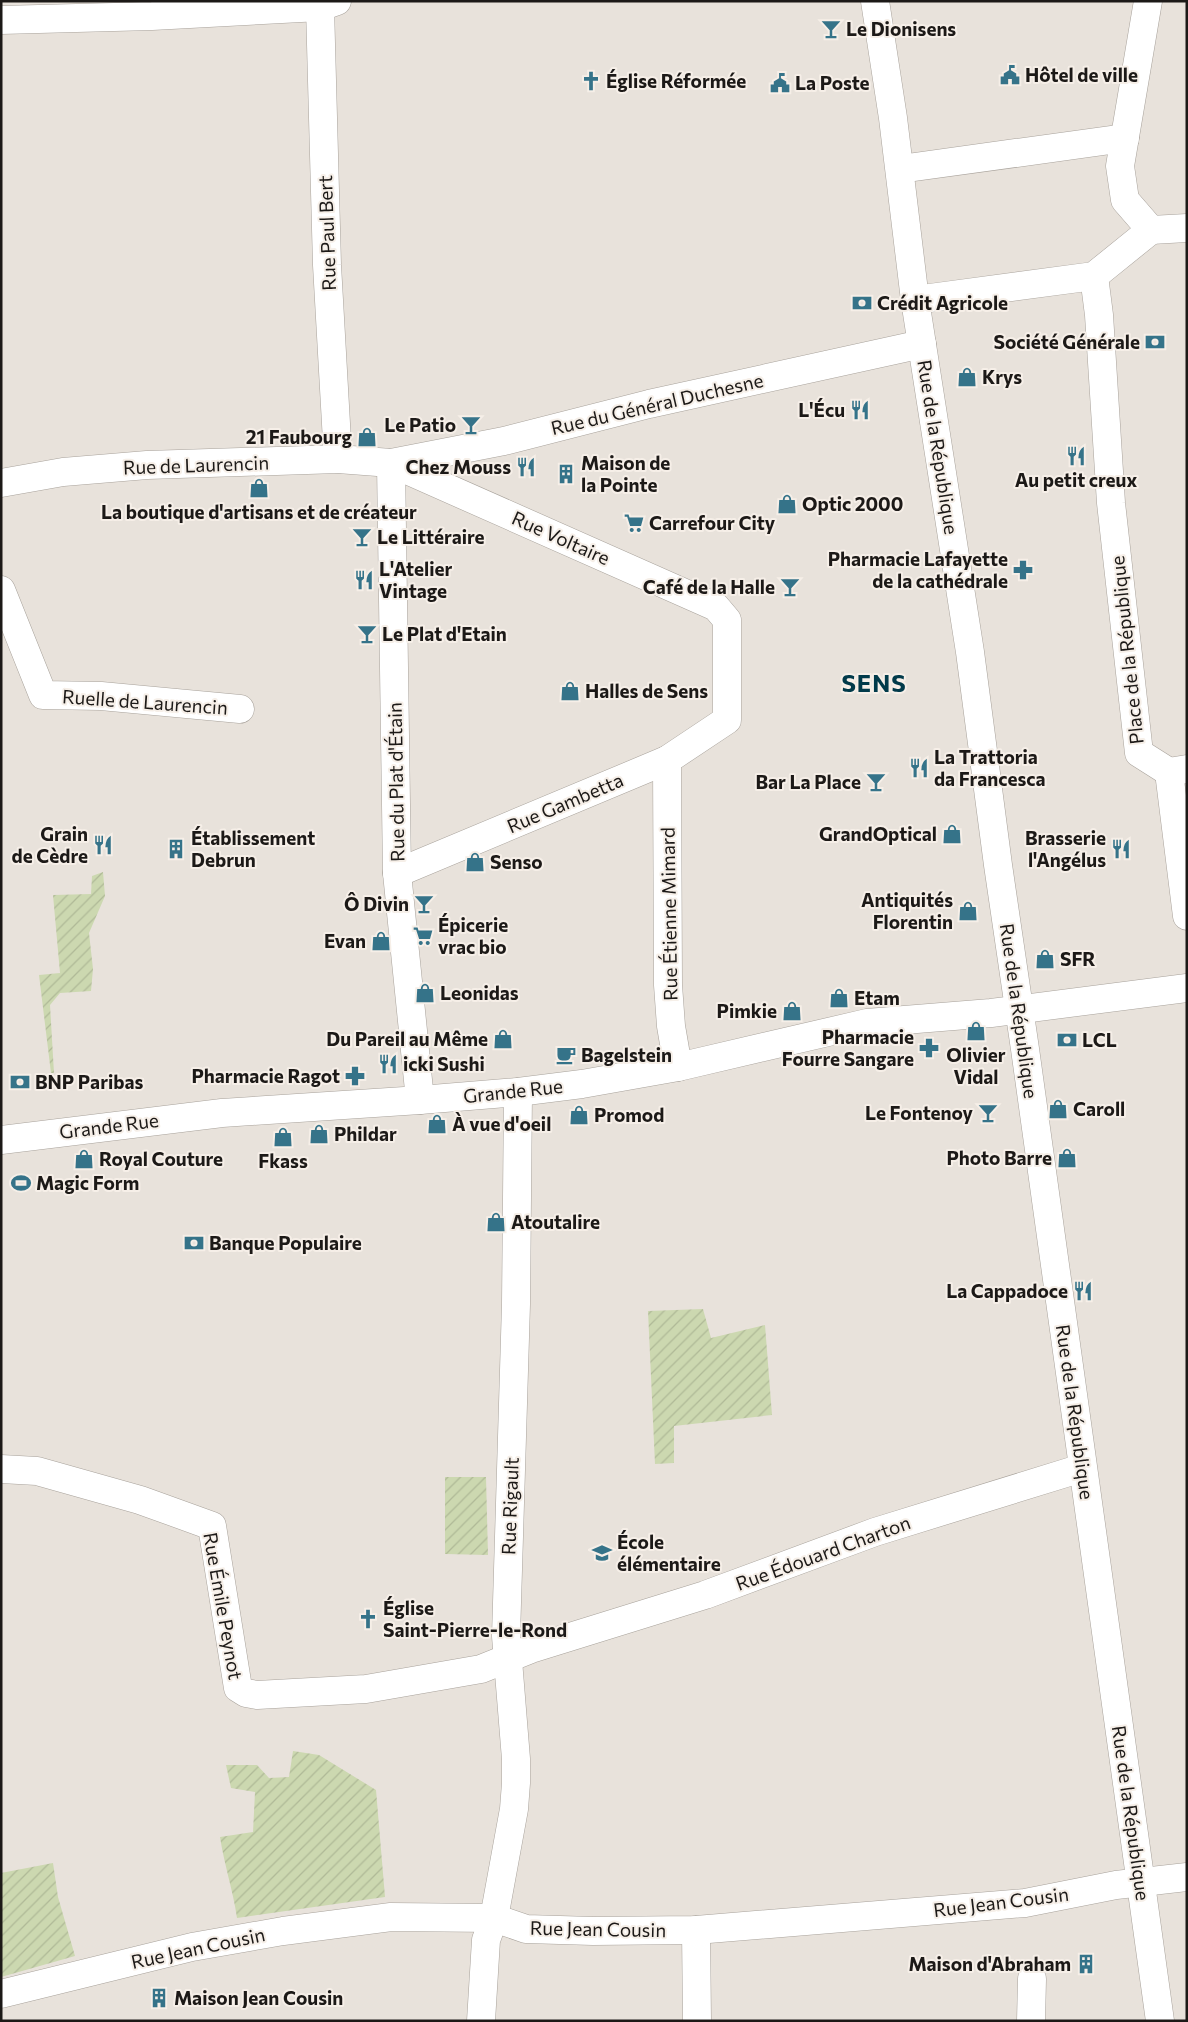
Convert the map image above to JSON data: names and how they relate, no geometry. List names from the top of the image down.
{
  "streets": {
    "street": [
      "Rue Paul Bert",
      "Rue du Général Duchesne",
      "Rue de la République",
      "Rue de Laurencin",
      "Rue Voltaire",
      "Place de la République",
      "Ruelle de Laurencin",
      "Rue du Plat d'Étain",
      "Rue Gambetta",
      "Rue Étienne Mimard",
      "Grande Rue",
      "Rue Rigault",
      "Rue Édouard Charton",
      "Rue Émile Peynot",
      "Rue Jean Cousin"
    ]
  },
  "crossings": [
    ["Rue Paul Bert", "Rue de Laurencin"],
    ["Rue du Général Duchesne", "Rue de la République"],
    ["Rue du Général Duchesne", "Rue de Laurencin"],
    ["Rue du Général Duchesne", "Rue Voltaire"],
    ["Rue du Général Duchesne", "Rue du Plat d'Étain"],
    ["Rue de la République", "Grande Rue"],
    ["Rue de la République", "Rue Édouard Charton"],
    ["Rue de la République", "Rue Jean Cousin"],
    ["Rue de Laurencin", "Rue Voltaire"],
    ["Rue de Laurencin", "Rue du Plat d'Étain"],
    ["Rue Voltaire", "Rue du Plat d'Étain"],
    ["Rue Voltaire", "Rue Gambetta"],
    ["Rue du Plat d'Étain", "Rue Gambetta"],
    ["Rue du Plat d'Étain", "Grande Rue"],
    ["Rue Gambetta", "Rue Étienne Mimard"],
    ["Rue Étienne Mimard", "Grande Rue"],
    ["Grande Rue", "Rue Rigault"],
    ["Rue Rigault", "Rue Édouard Charton"],
    ["Rue Rigault", "Rue Émile Peynot"],
    ["Rue Rigault", "Rue Jean Cousin"],
    ["Rue Édouard Charton", "Rue Émile Peynot"]
  ],
  "districts": ["SENS"],
  "places": {
    "bar": [
      "Le Dionisens",
      "Le Patio",
      "Le Littéraire",
      "Café de la Halle",
      "Le Plat d'Etain",
      "Bar La Place",
      "Ô Divin",
      "Le Fontenoy"
    ],
    "public building": ["Hôtel de ville", "La Poste"],
    "church": ["Église Réformée", "Église Saint-Pierre-le-Rond"],
    "bank": [
      "Crédit Agricole",
      "Société Générale",
      "LCL",
      "BNP Paribas",
      "Banque Populaire"
    ],
    "shop": [
      "Krys",
      "21 Faubourg",
      "La boutique d'artisans et de créateur",
      "Optic 2000",
      "Halles de Sens",
      "GrandOptical",
      "Senso",
      "Antiquités Florentin",
      "Evan",
      "SFR",
      "Leonidas",
      "Etam",
      "Pimkie",
      "Olivier Vidal",
      "Du Pareil au Même",
      "Caroll",
      "Promod",
      "À vue d'oeil",
      "Phildar",
      "Fkass",
      "Photo Barre",
      "Royal Couture",
      "Atoutalire"
    ],
    "restaurant": [
      "L'Écu",
      "Au petit creux",
      "Chez Mouss",
      "L'Atelier Vintage",
      "La Trattoria da Francesca",
      "Grain de Cèdre",
      "Brasserie l'Angélus",
      "icki Sushi",
      "La Cappadoce"
    ],
    "building": [
      "Maison de la Pointe",
      "Établissement Debrun",
      "Maison d'Abraham",
      "Maison Jean Cousin"
    ],
    "supermarket": ["Carrefour City", "Épicerie vrac bio"],
    "pharmacy": ["Pharmacie Lafayette de la cathédrale", "Pharmacie Fourre Sangare", "Pharmacie Ragot"],
    "cafe": ["Bagelstein"],
    "sports": ["Magic Form"],
    "school or university": ["École élémentaire"]
  }
}
